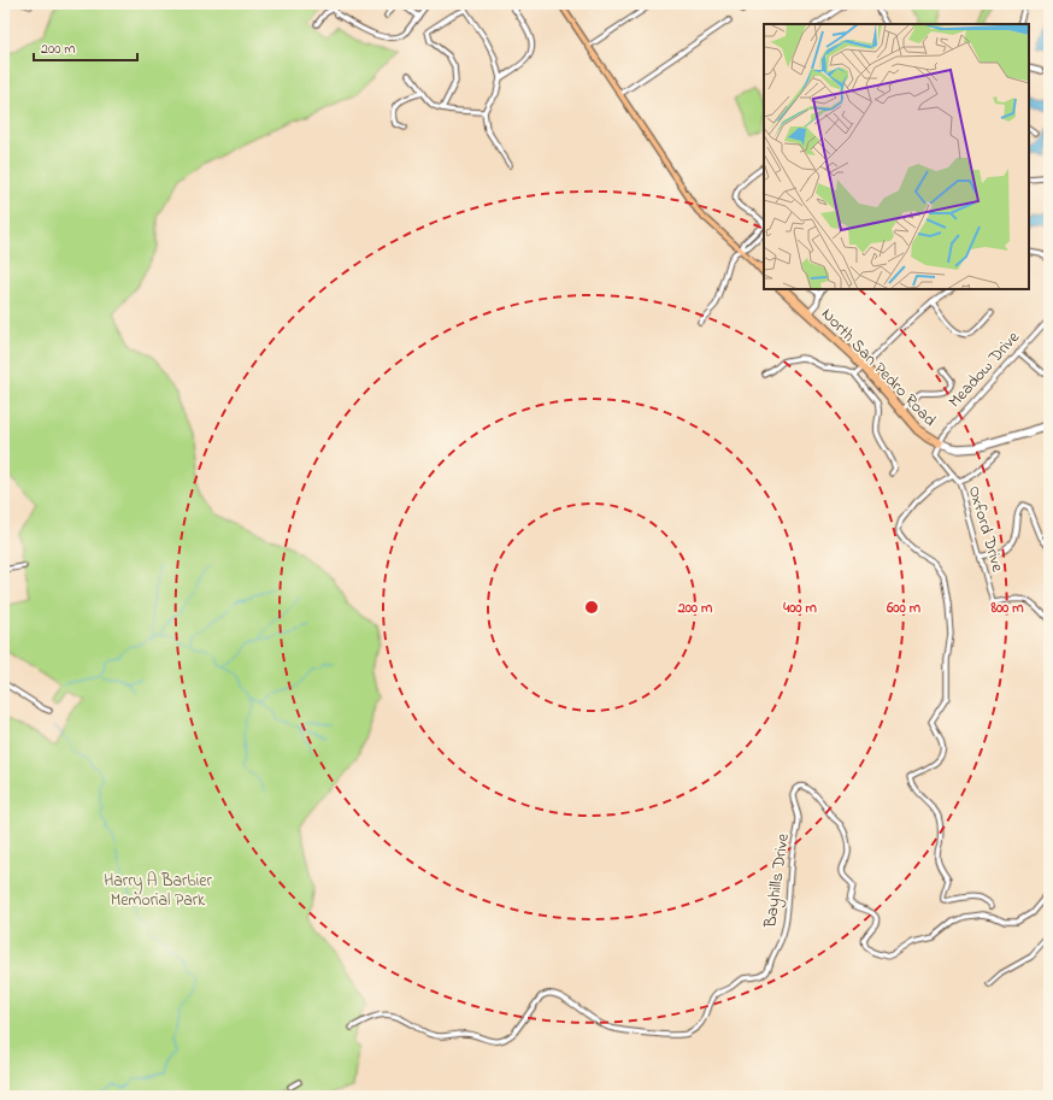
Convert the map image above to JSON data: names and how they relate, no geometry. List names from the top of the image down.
{
  "streets": {
    "main road": ["North San Pedro Road"],
    "street": ["Meadow Drive", "Oxford Drive", "Bayhills Drive"]
  },
  "crossings": [
    ["North San Pedro Road", "Meadow Drive"],
    ["North San Pedro Road", "Oxford Drive"],
    ["Meadow Drive", "Oxford Drive"]
  ],
  "parks": ["Harry A Barbier Memorial Park"],
  "scale_bar": "200 m",
  "rings": [
    "200 m",
    "400 m",
    "600 m",
    "800 m"
  ]
}
